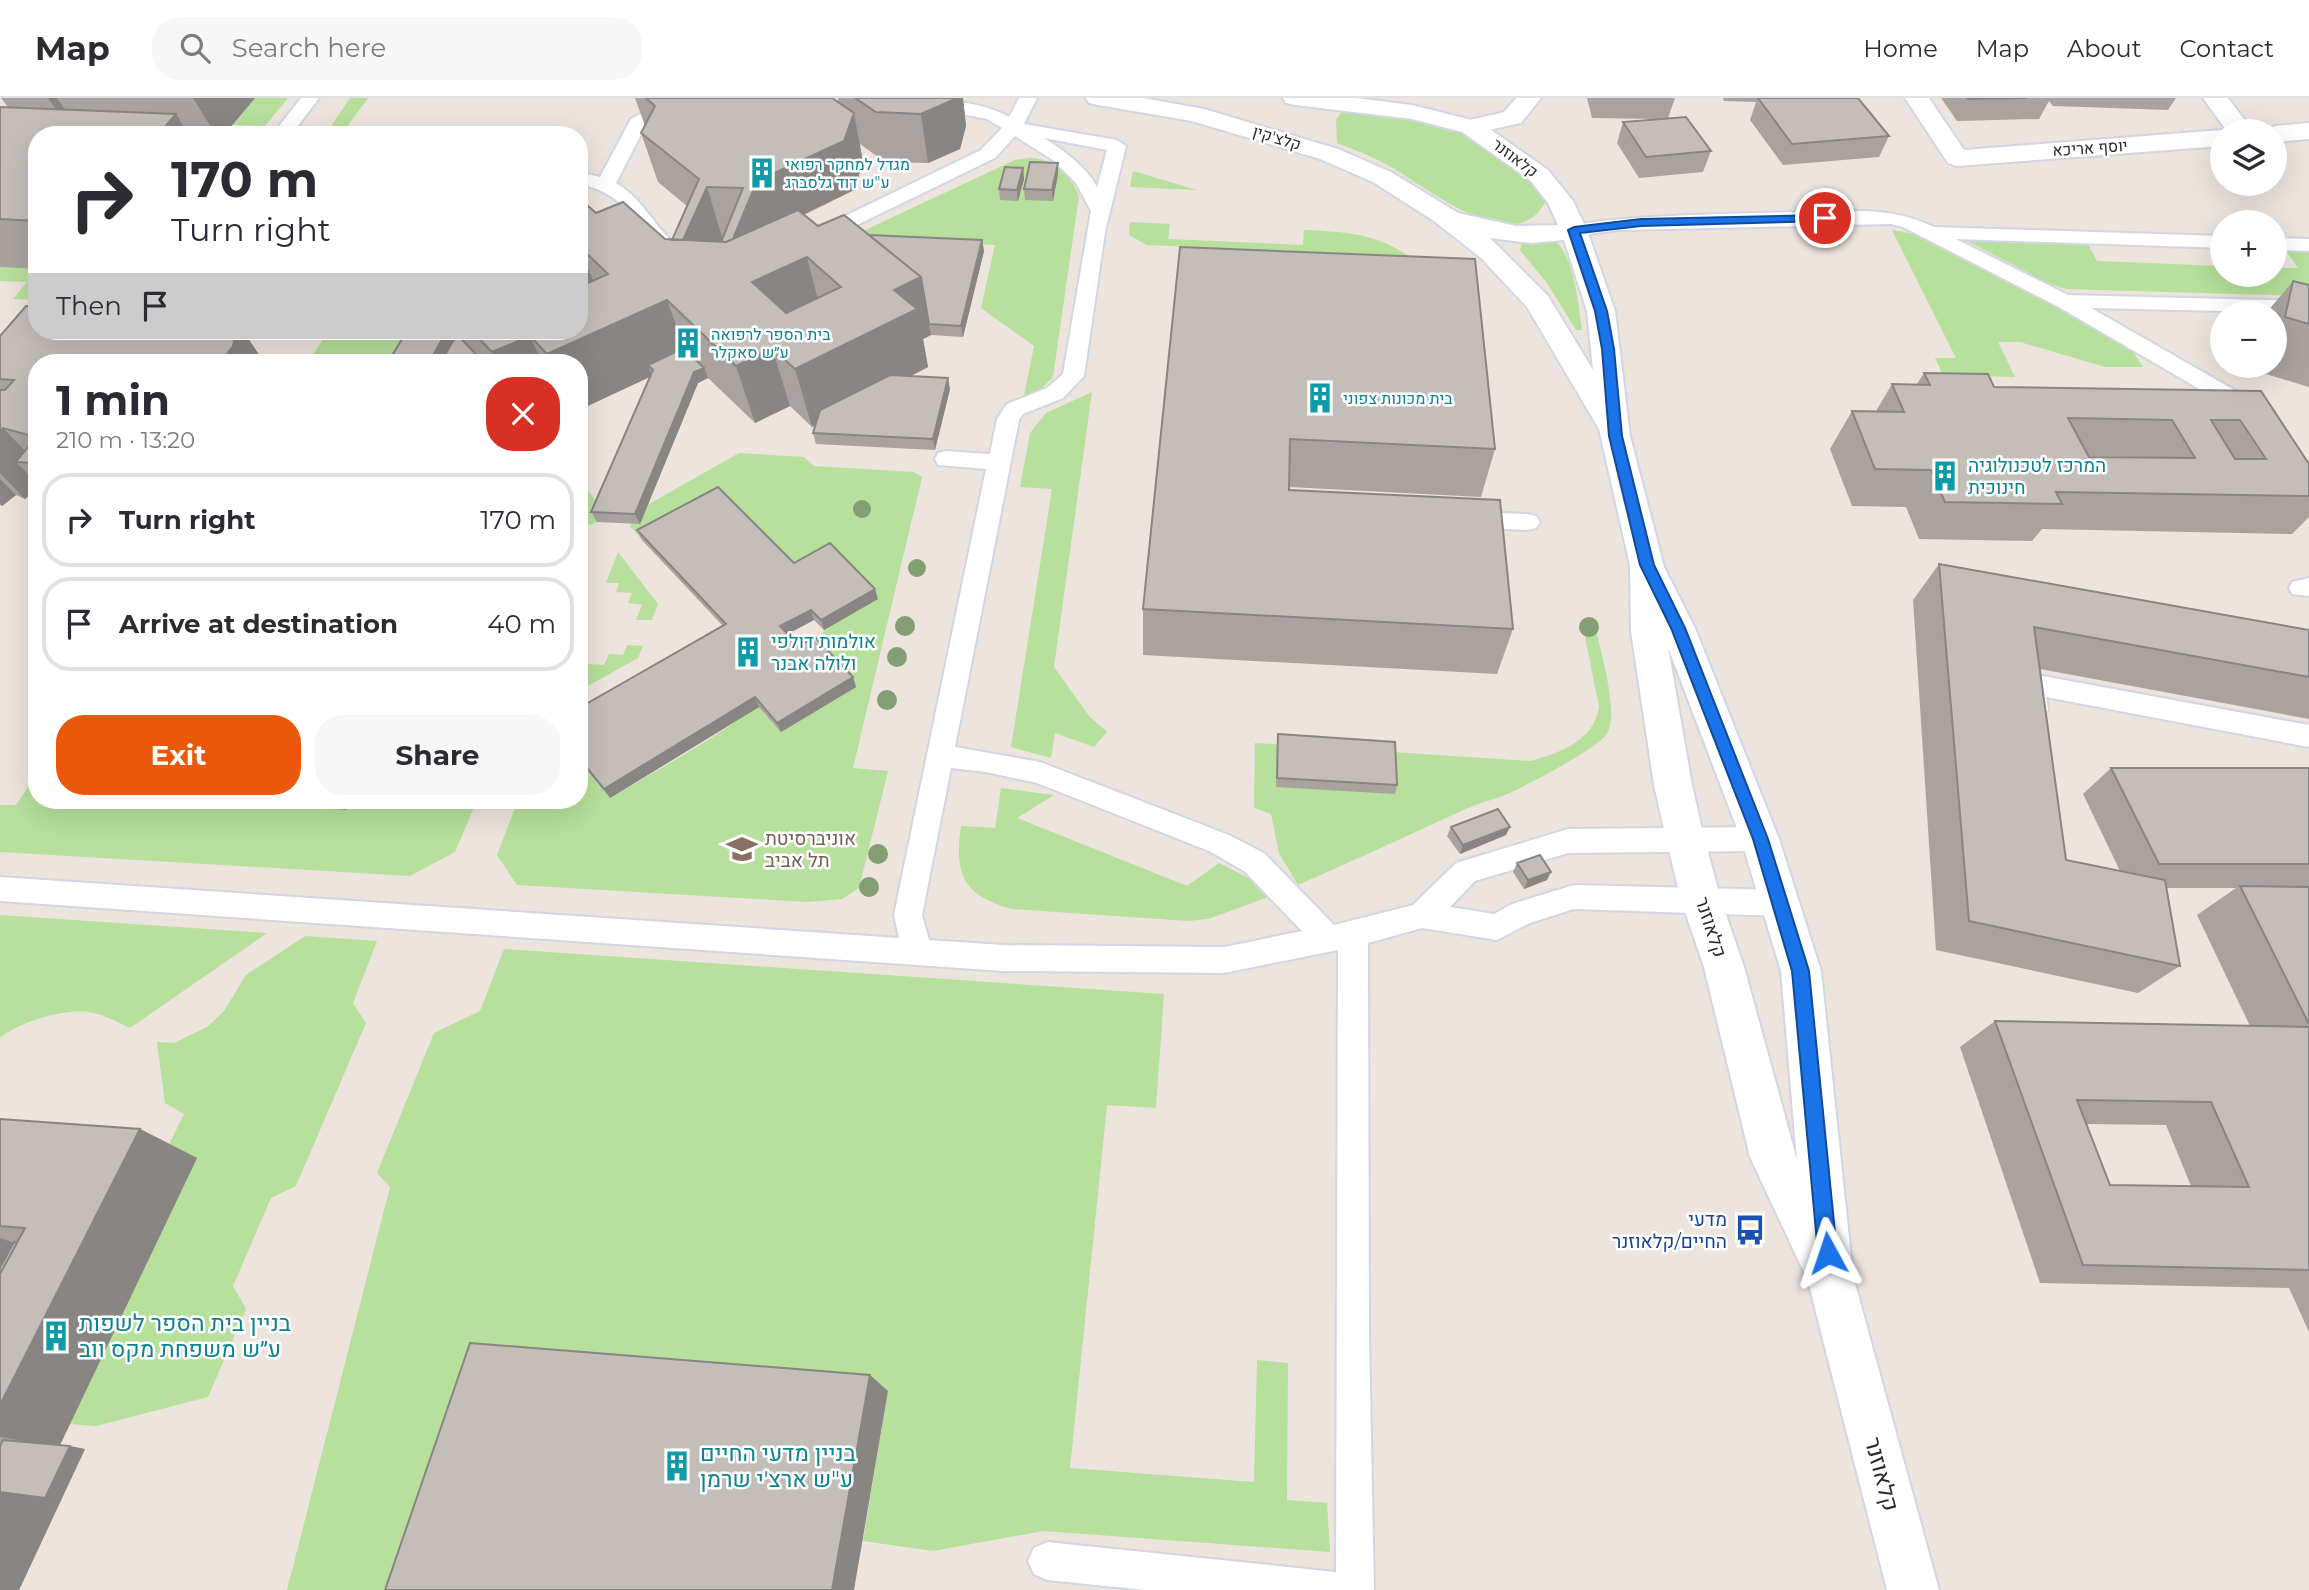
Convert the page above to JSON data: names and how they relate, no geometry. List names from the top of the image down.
{
  "streets": {
    "street": ["קלצ'קין", "יוסף אריכא", "קלאוזנר"]
  },
  "crossings": [
    ["קלצ'קין", "קלאוזנר"]
  ],
  "places": {
    "building": [
      "מגדל למחקר רפואי ע\"ש דוד גלסברג",
      "בית הספר לרפואה ע״ש סאקלר",
      "בית מכונות צפוני",
      "המרכז לטכנולוגיה חינוכית",
      "אולמות דולפי ולולה אבנר",
      "בניין בית הספר לשפות ע״ש משפחת מקס ווב",
      "בניין מדעי החיים ע\"ש ארצ'י שרמן"
    ],
    "school or university": ["אוניברסיטת תל אביב"],
    "bus stop": ["מדעי החיים/קלאוזנר"]
  },
  "page": {
    "header": "Map",
    "search": "Search here",
    "nav": [
      "Home",
      "Map",
      "About",
      "Contact"
    ],
    "map_buttons": ["+", "−"],
    "turn": ["170 m", "Turn right"],
    "then": "Then",
    "heading": ["1 min", "210 m · 13:20"],
    "list": [
      {
        "name": "Turn right",
        "value": "170 m"
      },
      {
        "name": "Arrive at destination",
        "value": "40 m"
      }
    ],
    "buttons": ["Exit", "Share"]
  }
}
